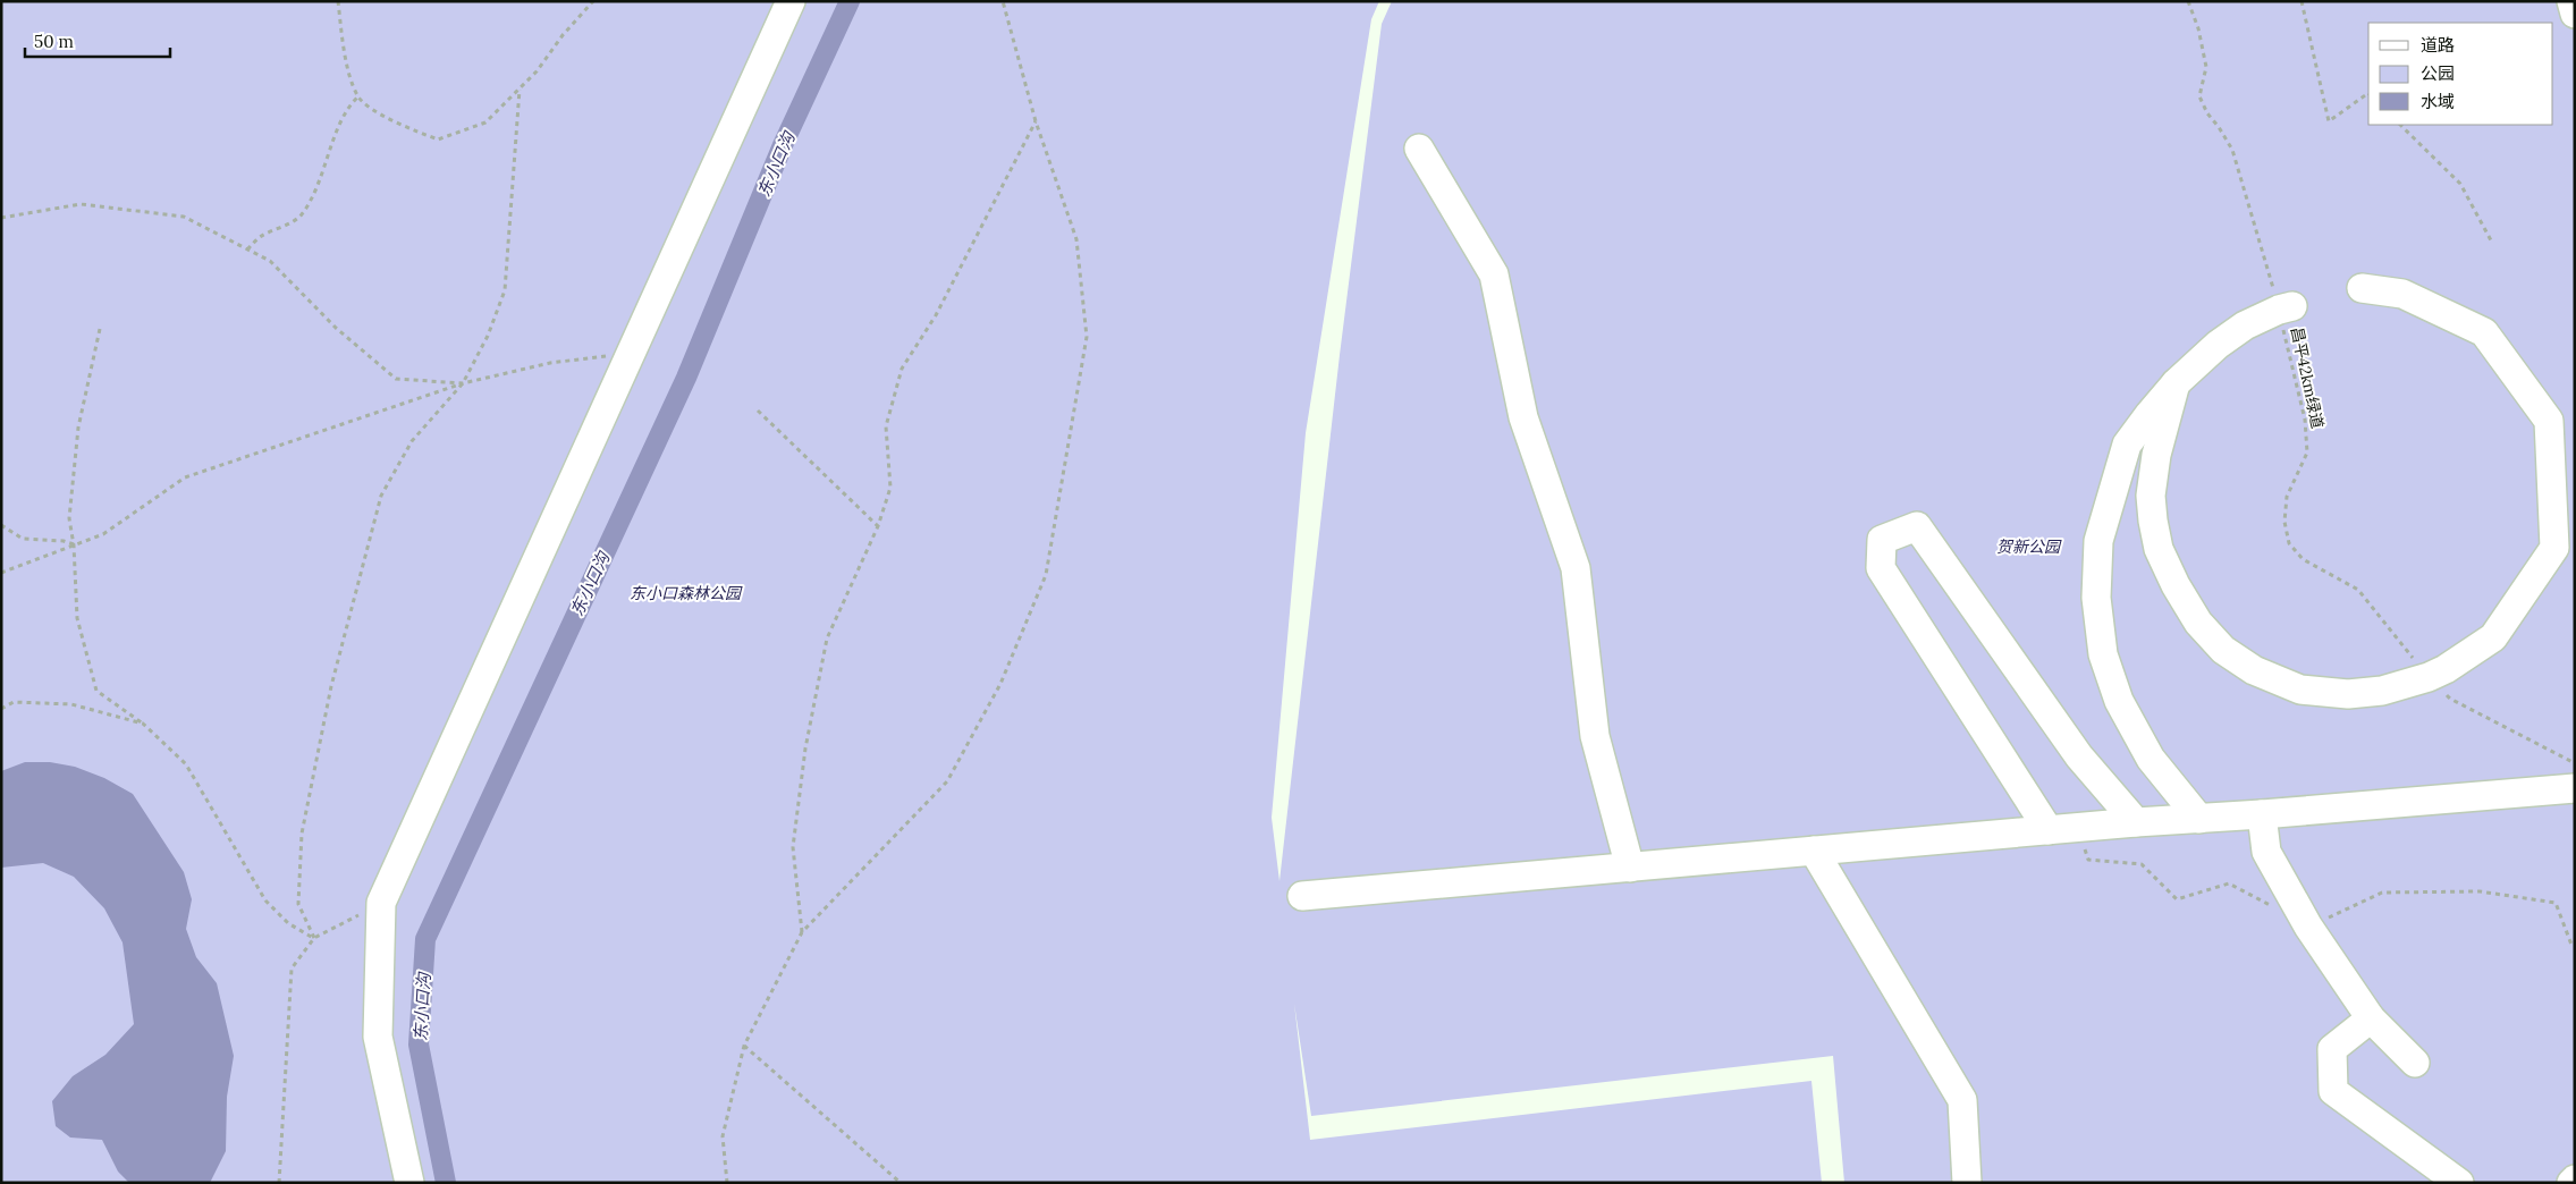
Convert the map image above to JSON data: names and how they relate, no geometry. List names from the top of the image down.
{
  "streets": {
    "path": ["昌平42km绿道"]
  },
  "water": ["东小口沟"],
  "parks": ["贺新公园", "东小口森林公园"],
  "legend": ["道路", "公园", "水域"],
  "scale_bar": "50 m"
}
